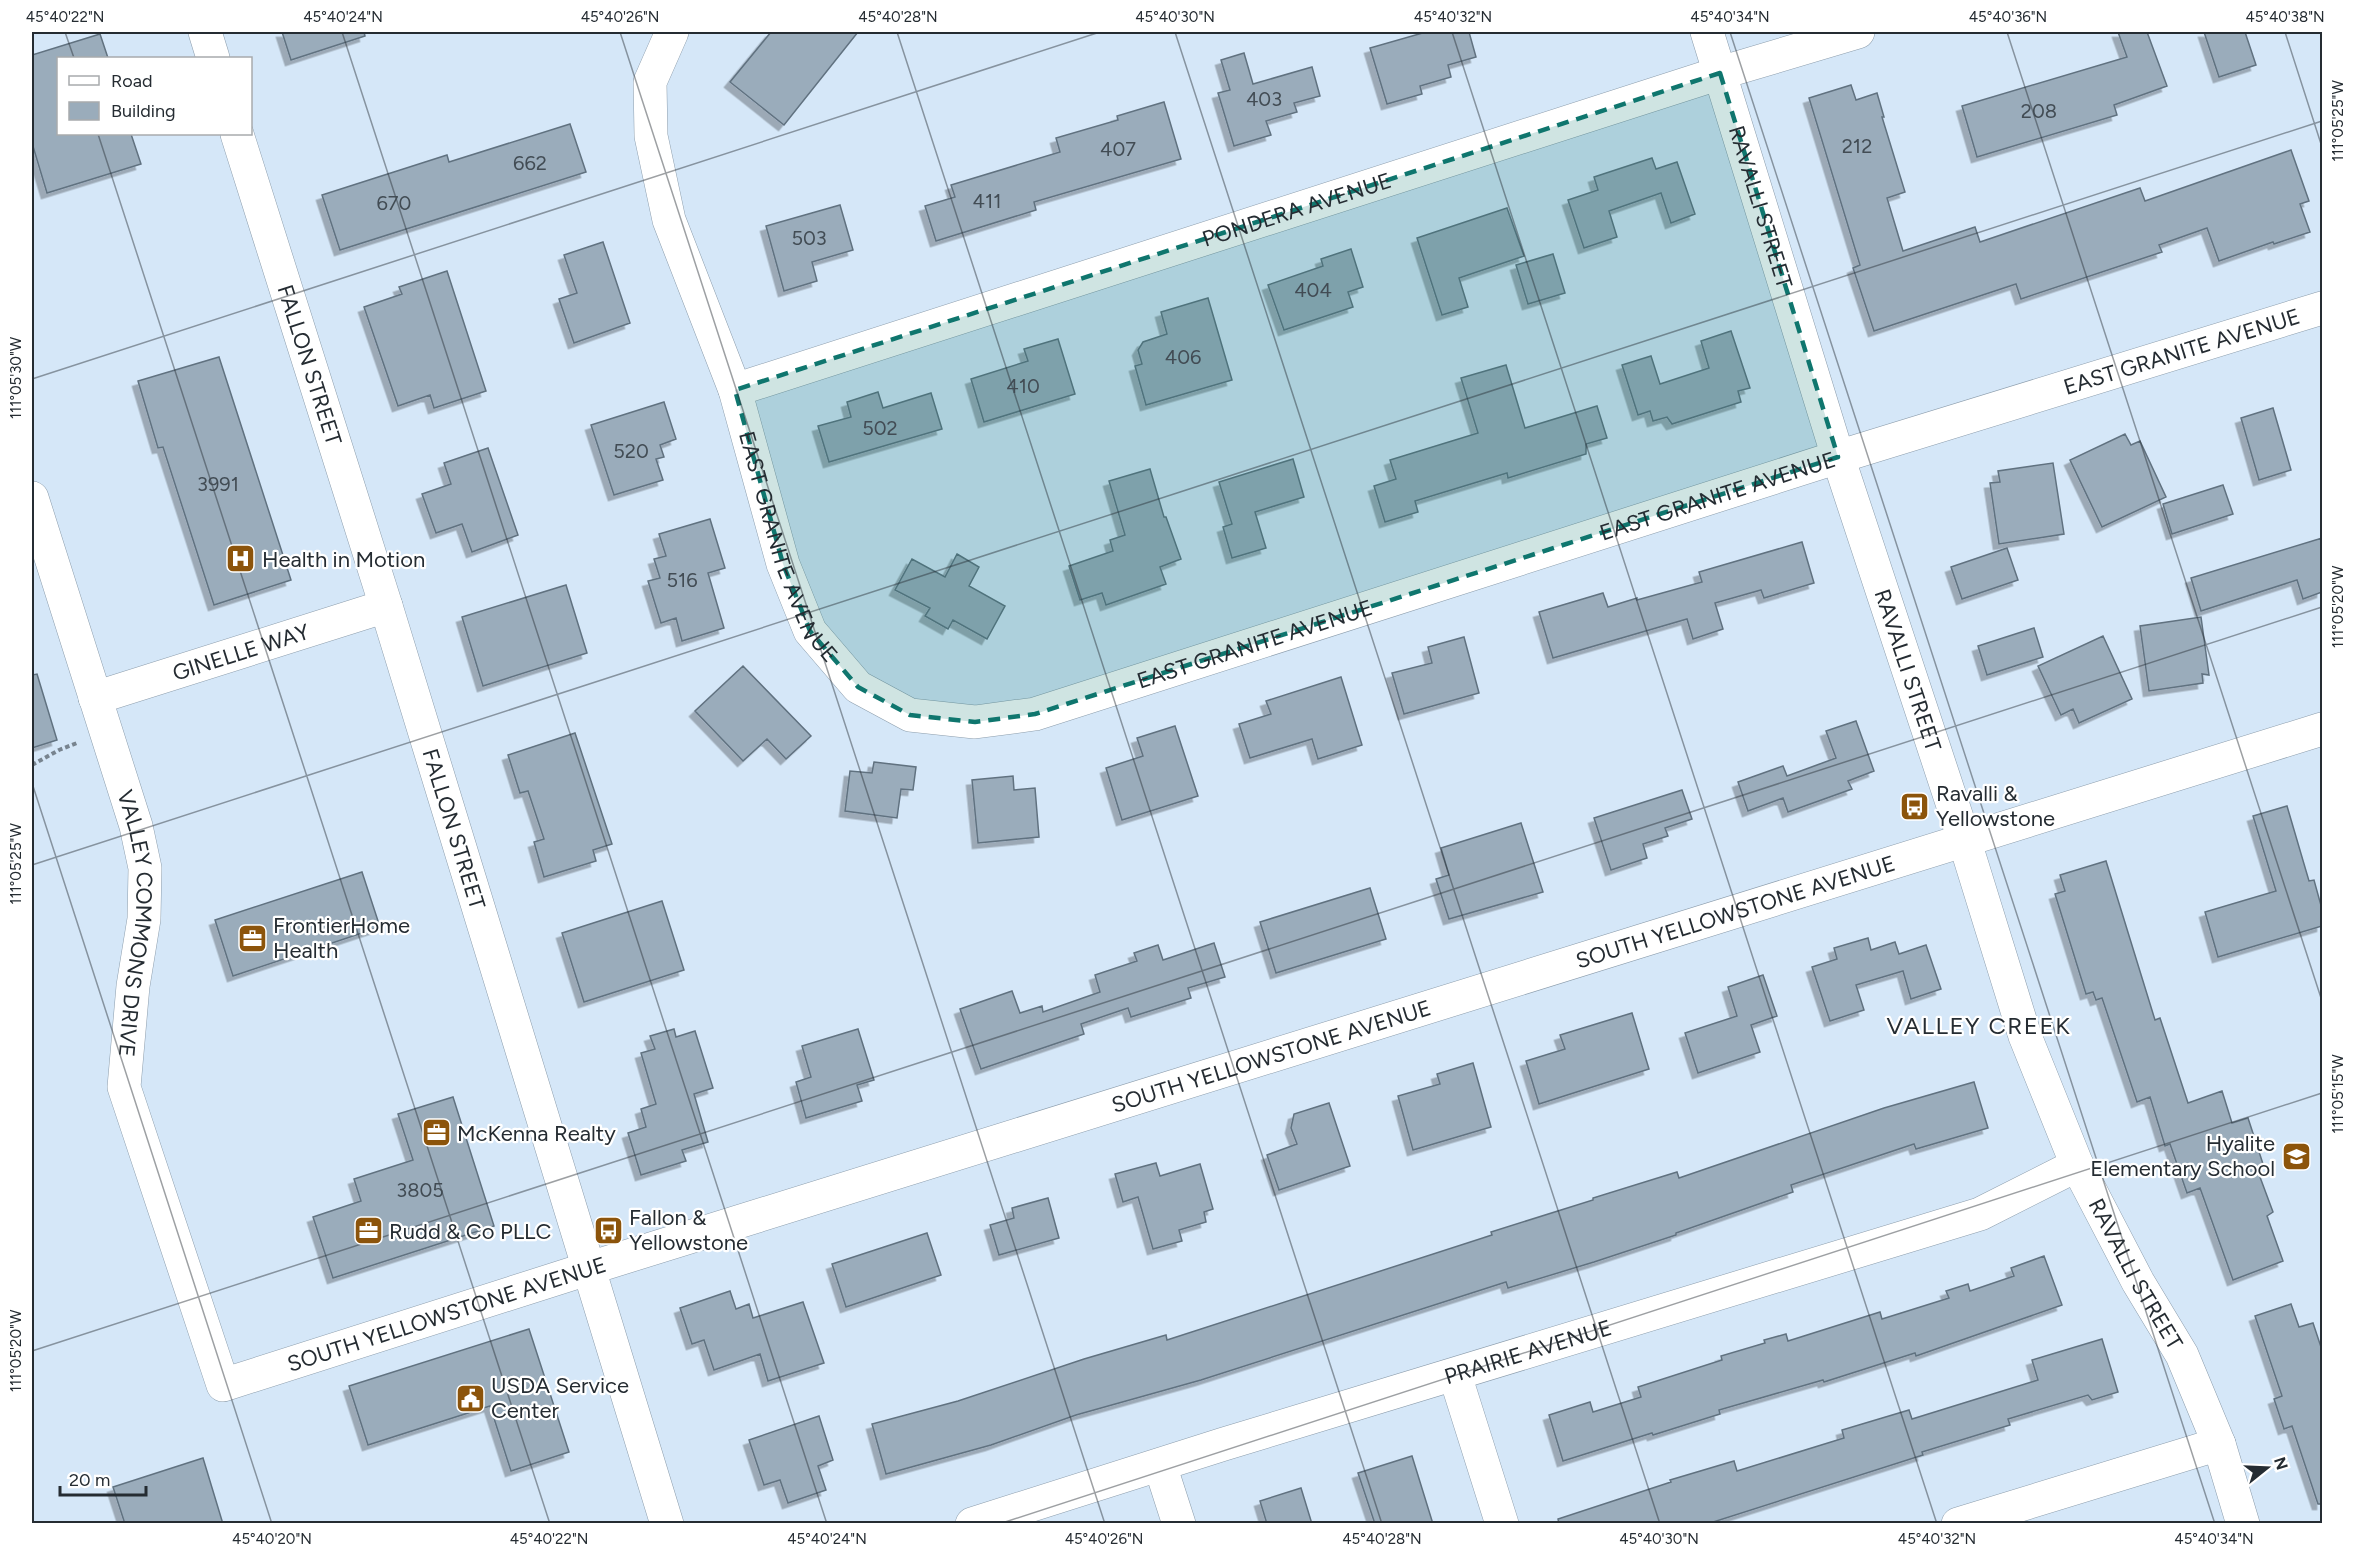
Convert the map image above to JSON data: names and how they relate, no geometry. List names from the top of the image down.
{
  "streets": {
    "street": [
      "RAVALLI STREET",
      "PONDERA AVENUE",
      "EAST GRANITE AVENUE",
      "FALLON STREET",
      "GINELLE WAY",
      "SOUTH YELLOWSTONE AVENUE",
      "VALLEY COMMONS DRIVE",
      "PRAIRIE AVENUE"
    ]
  },
  "crossings": [
    ["RAVALLI STREET", "PONDERA AVENUE"],
    ["RAVALLI STREET", "EAST GRANITE AVENUE"],
    ["RAVALLI STREET", "SOUTH YELLOWSTONE AVENUE"],
    ["RAVALLI STREET", "PRAIRIE AVENUE"],
    ["PONDERA AVENUE", "EAST GRANITE AVENUE"],
    ["FALLON STREET", "GINELLE WAY"],
    ["FALLON STREET", "SOUTH YELLOWSTONE AVENUE"],
    ["GINELLE WAY", "VALLEY COMMONS DRIVE"],
    ["SOUTH YELLOWSTONE AVENUE", "VALLEY COMMONS DRIVE"]
  ],
  "districts": ["VALLEY CREEK"],
  "places": {
    "hospital": ["Health in Motion"],
    "bus stop": ["Ravalli & Yellowstone", "Fallon & Yellowstone"],
    "office": ["FrontierHome Health", "McKenna Realty", "Rudd & Co PLLC"],
    "school or university": ["Hyalite Elementary School"],
    "public building": ["USDA Service Center"]
  },
  "house_numbers": [
    "403",
    "208",
    "212",
    "407",
    "662",
    "411",
    "670",
    "503",
    "404",
    "406",
    "410",
    "502",
    "520",
    "3991",
    "516",
    "3805"
  ],
  "legend": ["Road", "Building"],
  "scale_bar": "20 m",
  "north": "right",
  "coordinates": [
    "45°40'22\"N",
    "45°40'24\"N",
    "45°40'26\"N",
    "45°40'28\"N",
    "45°40'30\"N",
    "45°40'32\"N",
    "45°40'34\"N",
    "45°40'36\"N",
    "45°40'38\"N",
    "111°05'25\"W",
    "111°05'30\"W",
    "111°05'20\"W",
    "111°05'15\"W",
    "45°40'20\"N"
  ]
}
